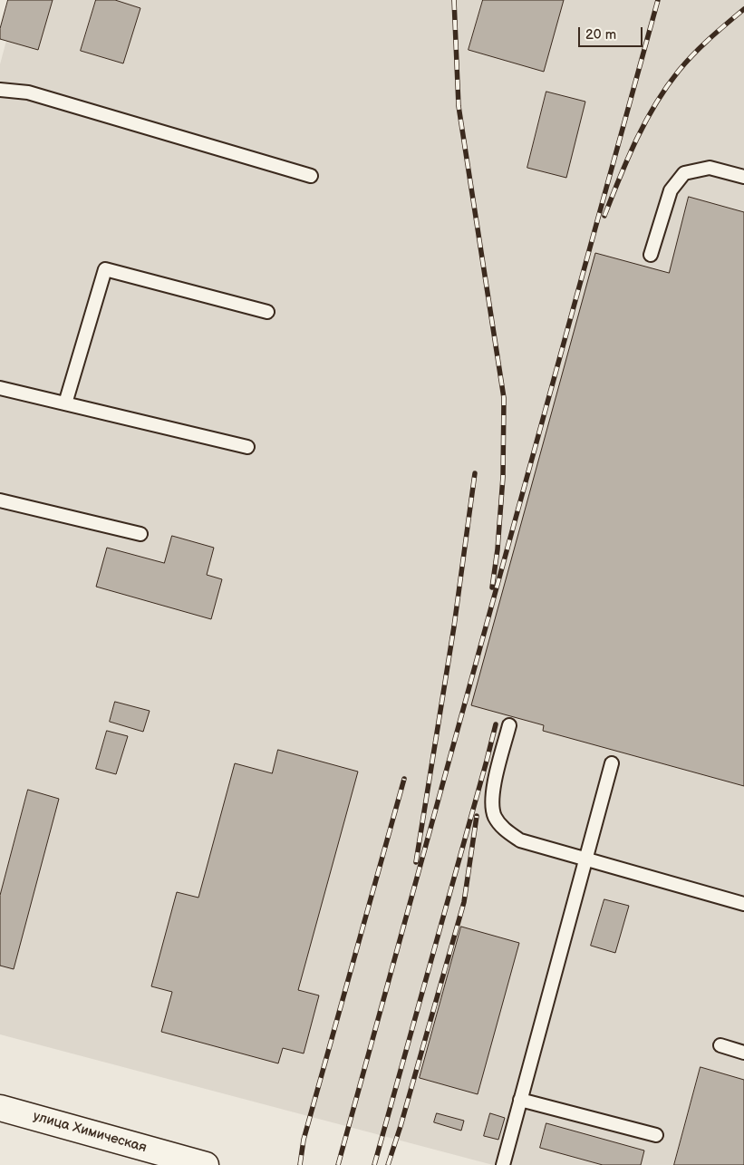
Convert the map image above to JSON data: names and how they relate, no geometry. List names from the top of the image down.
{
  "streets": {
    "street": ["улица Химическая"]
  },
  "scale_bar": "20 m"
}
